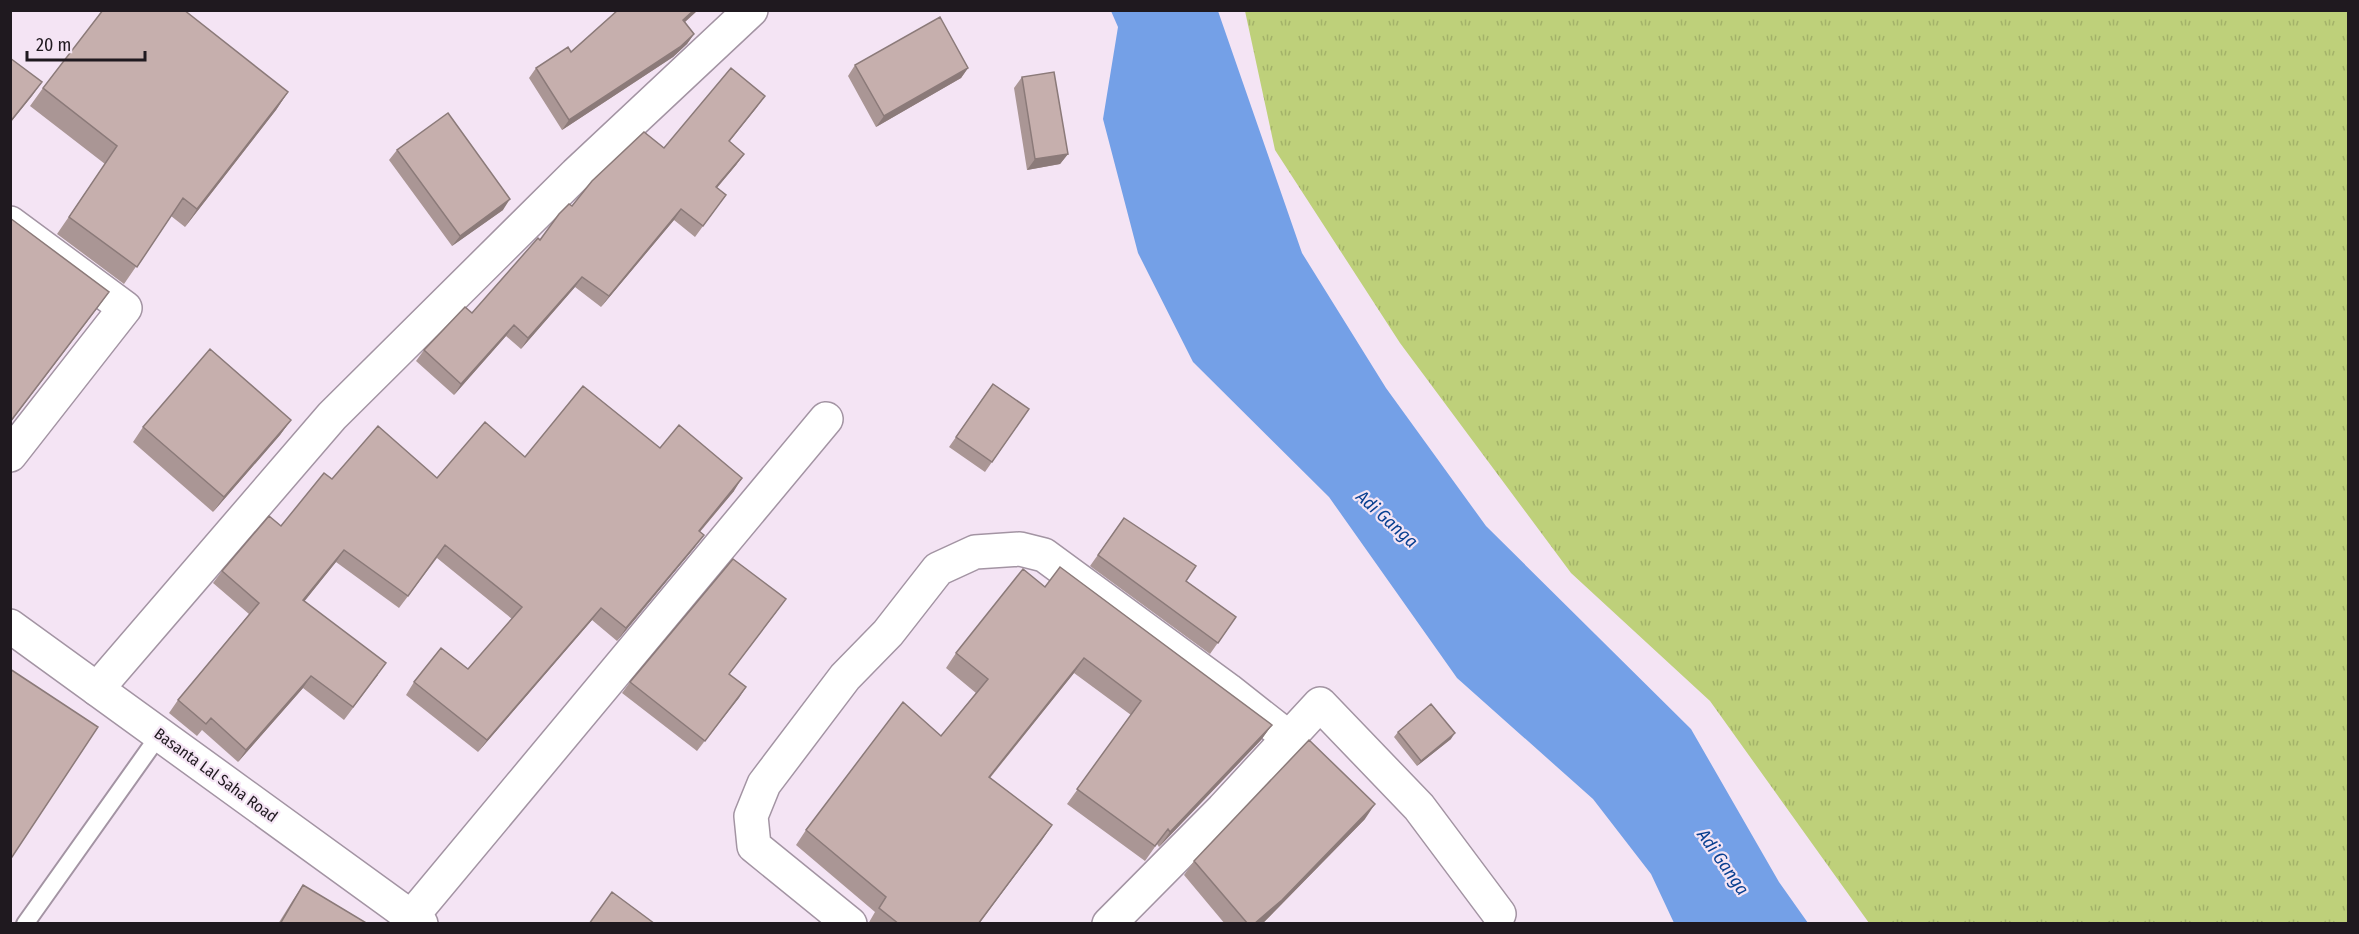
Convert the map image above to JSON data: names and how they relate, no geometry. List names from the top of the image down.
{
  "streets": {
    "street": ["Basanta Lal Saha Road"]
  },
  "water": ["Adi Ganga"],
  "scale_bar": "20 m"
}
